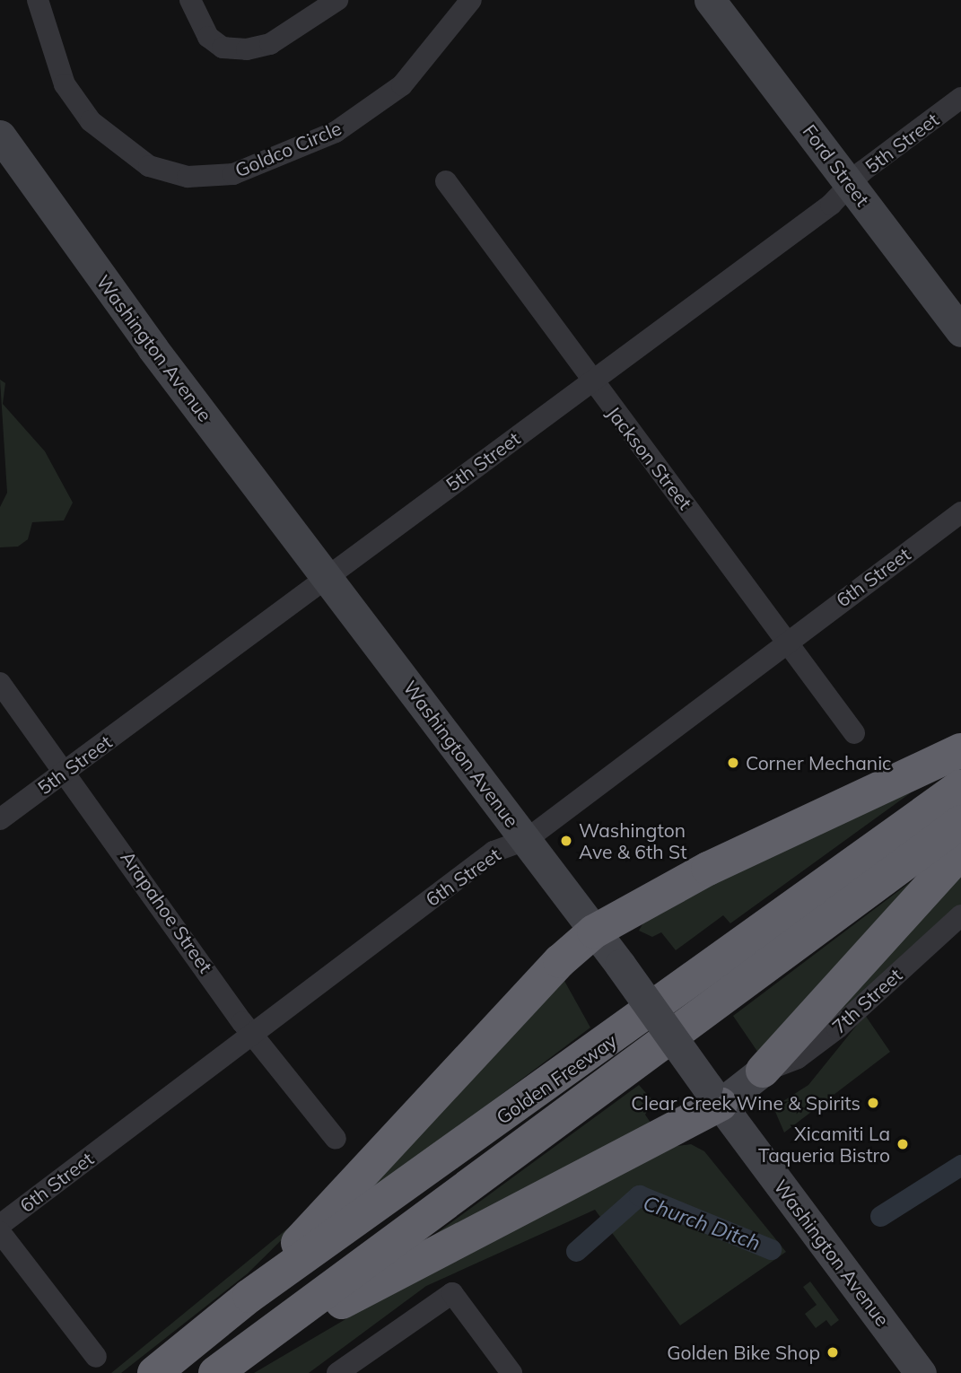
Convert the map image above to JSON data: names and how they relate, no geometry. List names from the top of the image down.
{
  "streets": {
    "highway": ["Golden Freeway"],
    "street": [
      "5th Street",
      "Goldco Circle",
      "Ford Street",
      "Washington Avenue",
      "Jackson Street",
      "6th Street",
      "Arapahoe Street",
      "7th Street"
    ]
  },
  "crossings": [
    ["5th Street", "Ford Street"],
    ["5th Street", "Washington Avenue"],
    ["5th Street", "Jackson Street"],
    ["5th Street", "Arapahoe Street"],
    ["Washington Avenue", "6th Street"],
    ["Jackson Street", "6th Street"],
    ["6th Street", "Arapahoe Street"]
  ],
  "water": ["Church Ditch"],
  "places": [
    "Corner Mechanic",
    "Washington Ave & 6th St",
    "Clear Creek Wine & Spirits",
    "Xicamiti La Taqueria Bistro",
    "Golden Bike Shop"
  ]
}
